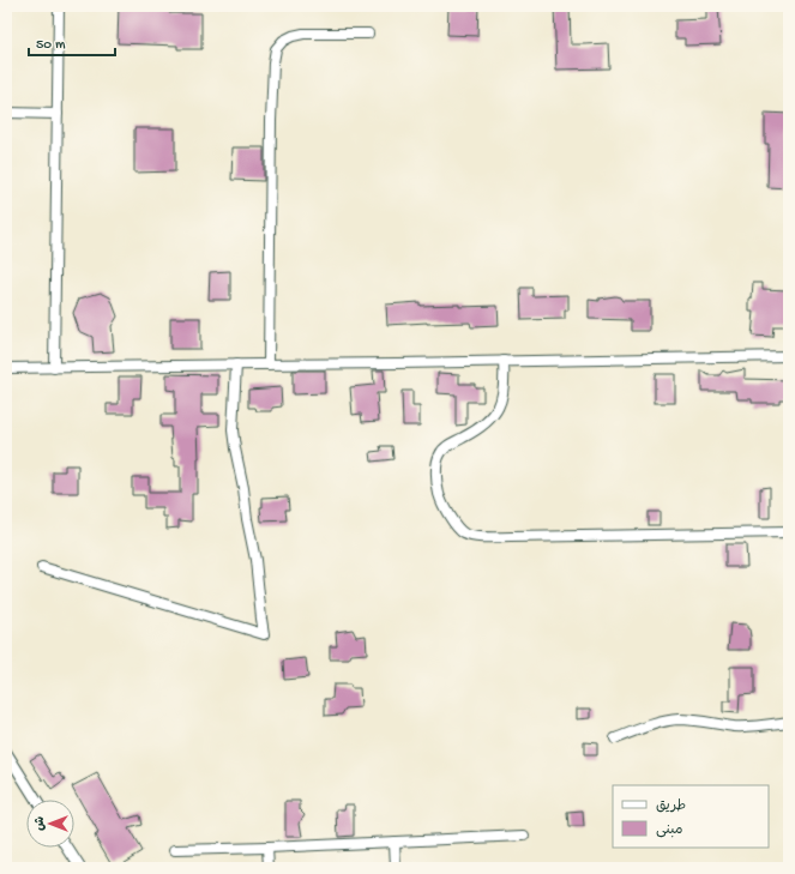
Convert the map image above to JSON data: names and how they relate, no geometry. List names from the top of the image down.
{
  "legend": ["طريق", "مبنى"],
  "scale_bar": "50 m",
  "north": "left"
}
